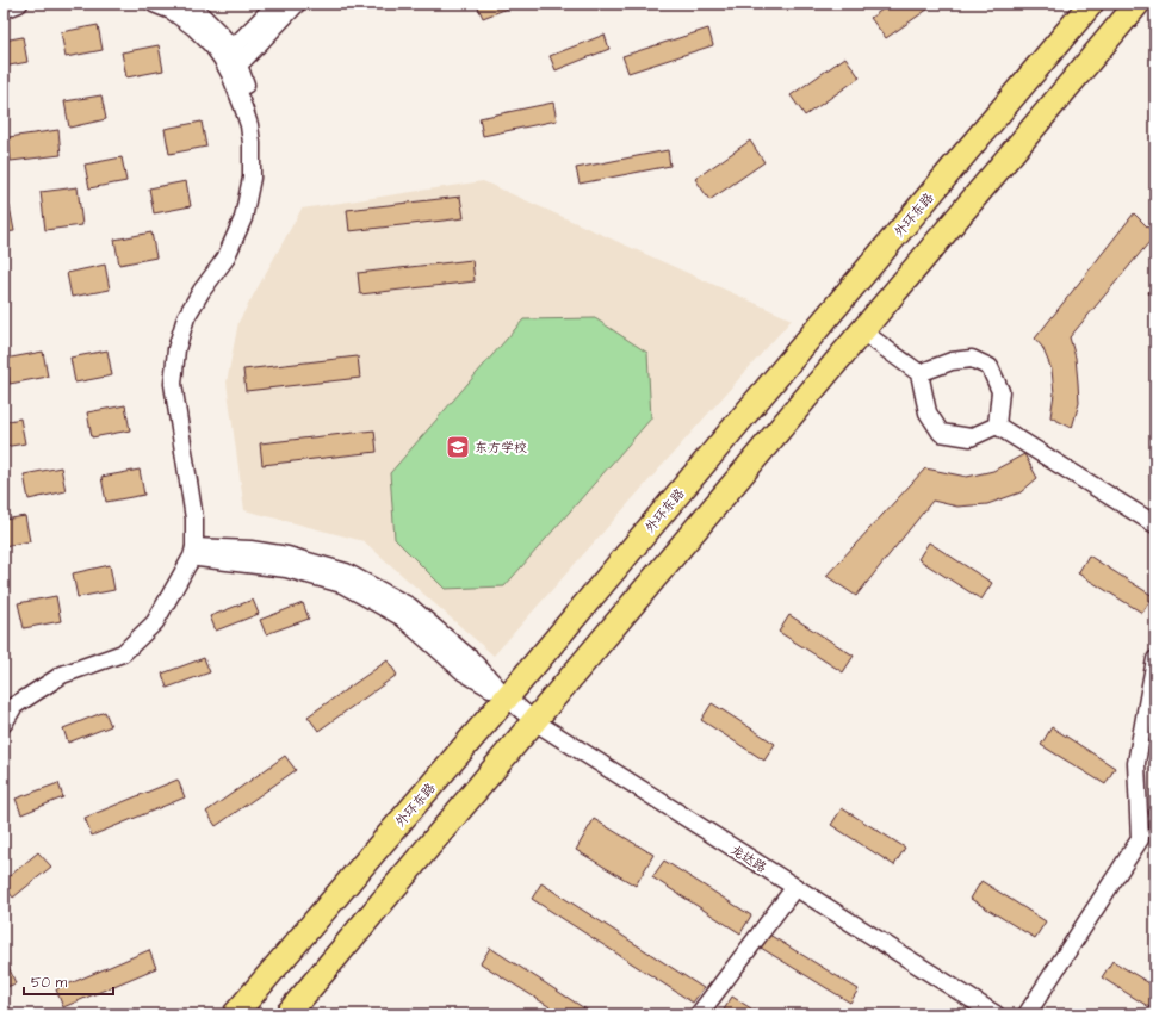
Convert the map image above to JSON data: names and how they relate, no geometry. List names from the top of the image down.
{
  "streets": {
    "highway": ["外环东路"],
    "street": ["龙达路"]
  },
  "crossings": [
    ["外环东路", "龙达路"]
  ],
  "places": {
    "school or university": ["东方学校"]
  },
  "scale_bar": "50 m"
}
